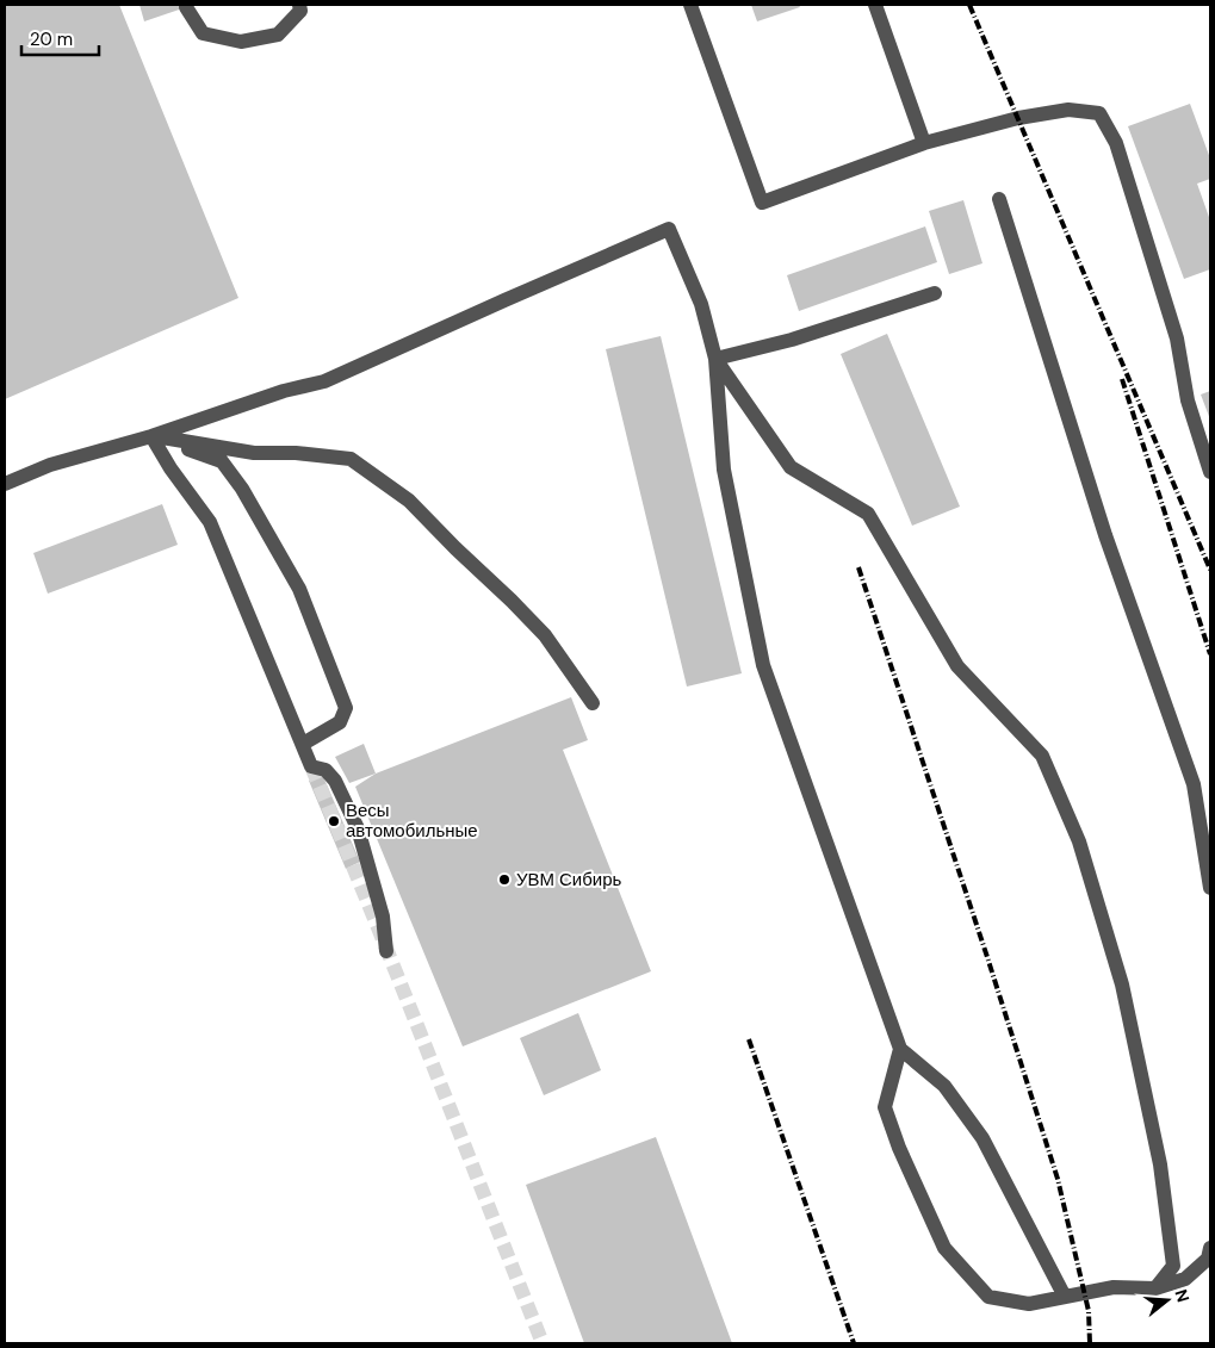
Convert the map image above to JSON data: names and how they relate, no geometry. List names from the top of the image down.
{
  "places": ["Весы автомобильные", "УВМ Сибирь"],
  "scale_bar": "20 m",
  "north": "right"
}
